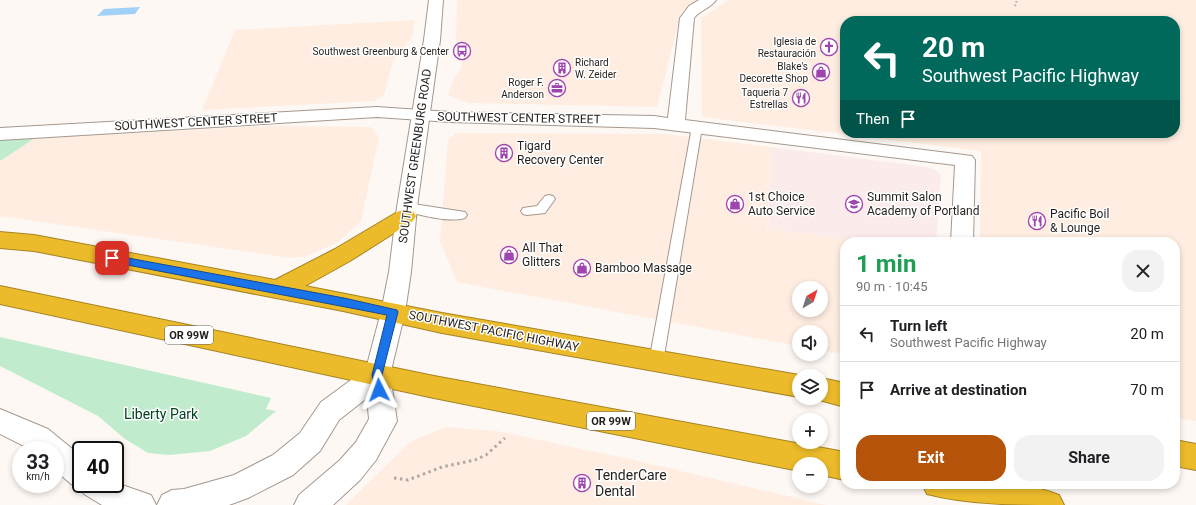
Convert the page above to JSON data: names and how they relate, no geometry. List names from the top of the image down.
{
  "streets": {
    "highway": ["SOUTHWEST PACIFIC HIGHWAY", "OR 99W"],
    "street": ["SOUTHWEST CENTER STREET", "SOUTHWEST GREENBURG ROAD"]
  },
  "crossings": [
    ["SOUTHWEST CENTER STREET", "SOUTHWEST GREENBURG ROAD"],
    ["SOUTHWEST GREENBURG ROAD", "SOUTHWEST PACIFIC HIGHWAY"],
    ["SOUTHWEST GREENBURG ROAD", "OR 99W"]
  ],
  "parks": ["Liberty Park"],
  "places": {
    "church": ["Iglesia de Restauración"],
    "bus stop": ["Southwest Greenburg & Center"],
    "building": ["Richard W. Zeider", "Tigard Recovery Center", "TenderCare Dental"],
    "shop": [
      "Blake's Decorette Shop",
      "1st Choice Auto Service",
      "All That Glitters",
      "Bamboo Massage"
    ],
    "office": ["Roger F. Anderson"],
    "restaurant": ["Taqueria 7 Estrellas", "Pacific Boil & Lounge"],
    "school or university": ["Summit Salon Academy of Portland"]
  },
  "north": "top right",
  "page": {
    "turn": ["20 m", "Southwest Pacific Highway"],
    "then": "Then",
    "heading": ["1 min", "90 m · 10:45"],
    "map_buttons": ["+", "−"],
    "list": [
      {
        "name": "Turn left",
        "note": "Southwest Pacific Highway",
        "value": "20 m"
      },
      {
        "name": "Arrive at destination",
        "value": "70 m"
      }
    ],
    "buttons": ["Exit", "Share"],
    "speed": "33 km/h",
    "limit": "40"
  }
}
